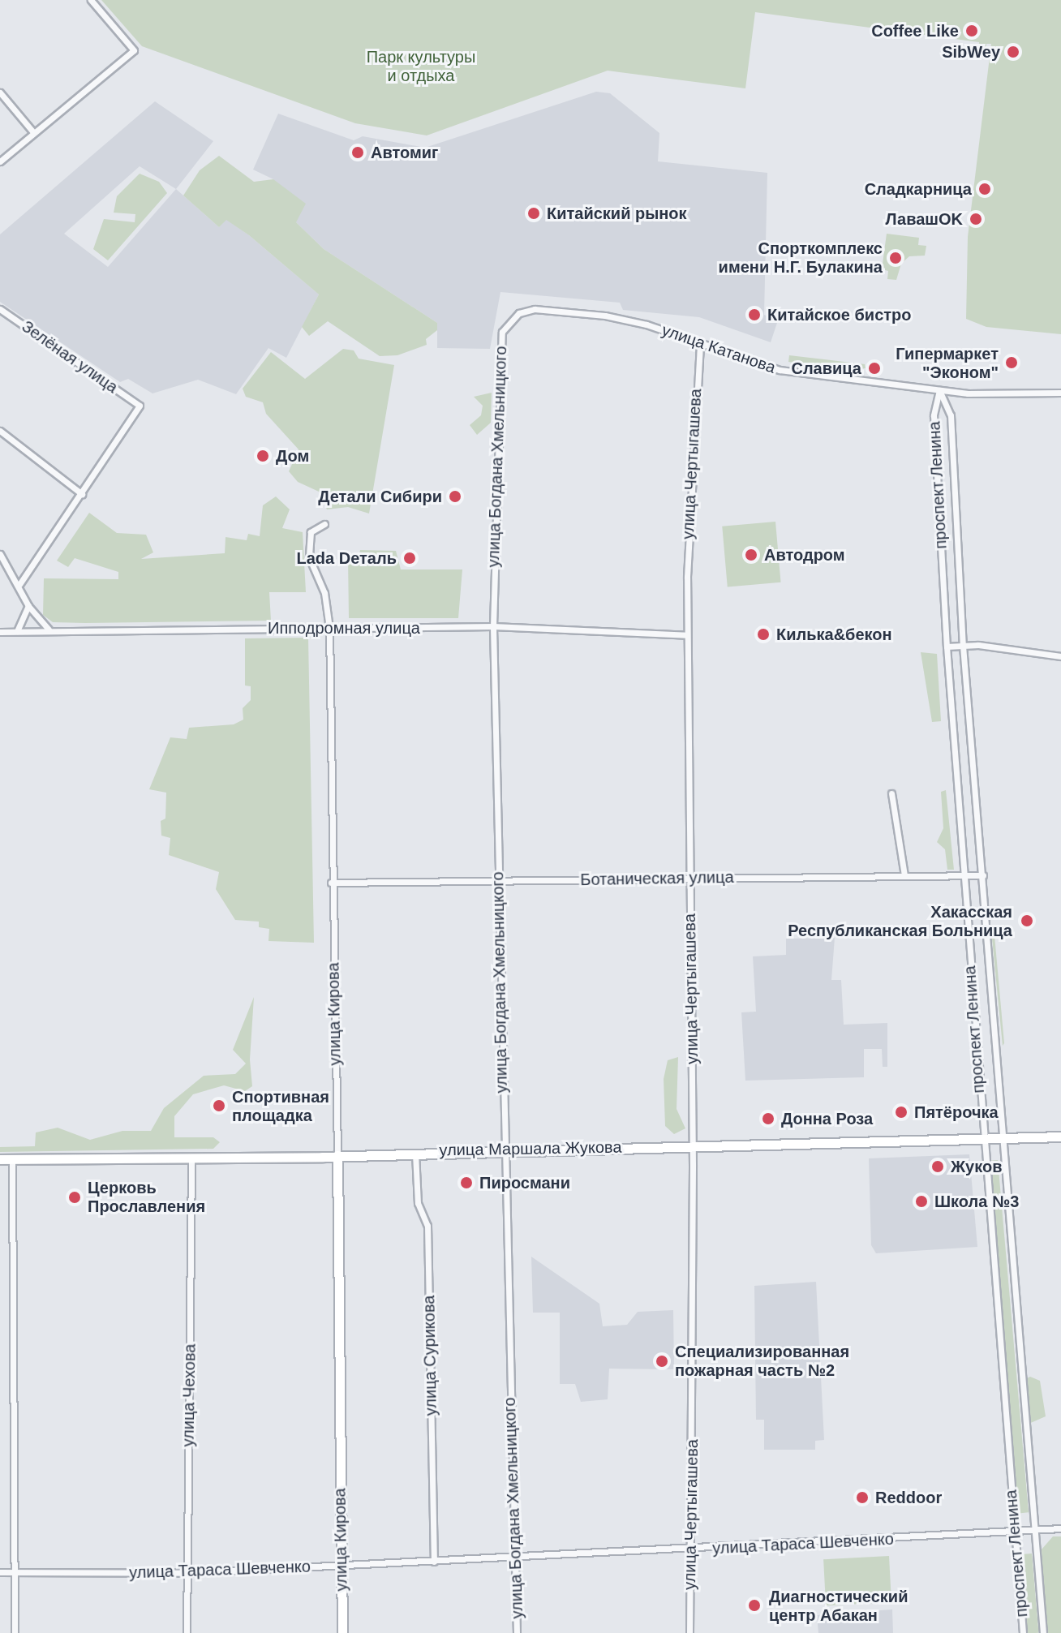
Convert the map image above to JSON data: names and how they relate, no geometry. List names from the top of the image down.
{
  "streets": {
    "main road": ["улица Кирова", "улица Маршала Жукова"],
    "street": [
      "улица Катанова",
      "Зелёная улица",
      "улица Богдана Хмельницкого",
      "улица Чертыгашева",
      "проспект Ленина",
      "Ипподромная улица",
      "Ботаническая улица",
      "улица Сурикова",
      "улица Чехова",
      "улица Тараса Шевченко"
    ]
  },
  "crossings": [
    ["улица Катанова", "улица Богдана Хмельницкого"],
    ["улица Катанова", "улица Чертыгашева"],
    ["улица Катанова", "проспект Ленина"],
    ["улица Богдана Хмельницкого", "Ипподромная улица"],
    ["улица Богдана Хмельницкого", "Ботаническая улица"],
    ["улица Богдана Хмельницкого", "улица Маршала Жукова"],
    ["улица Богдана Хмельницкого", "улица Тараса Шевченко"],
    ["улица Чертыгашева", "Ипподромная улица"],
    ["улица Чертыгашева", "Ботаническая улица"],
    ["улица Чертыгашева", "улица Маршала Жукова"],
    ["улица Чертыгашева", "улица Тараса Шевченко"],
    ["проспект Ленина", "Ботаническая улица"],
    ["проспект Ленина", "улица Маршала Жукова"],
    ["проспект Ленина", "улица Тараса Шевченко"],
    ["Ипподромная улица", "улица Кирова"],
    ["Ботаническая улица", "улица Кирова"],
    ["улица Кирова", "улица Маршала Жукова"],
    ["улица Кирова", "улица Тараса Шевченко"],
    ["улица Маршала Жукова", "улица Сурикова"],
    ["улица Маршала Жукова", "улица Чехова"],
    ["улица Сурикова", "улица Тараса Шевченко"],
    ["улица Чехова", "улица Тараса Шевченко"]
  ],
  "parks": ["Парк культуры и отдыха"],
  "places": [
    "Coffee Like",
    "SibWey",
    "Автомиг",
    "Сладкарница",
    "Китайский рынок",
    "ЛавашOK",
    "Спорткомплекс имени Н.Г. Булакина",
    "Китайское бистро",
    "Гипермаркет \"Эконом\"",
    "Славица",
    "Дом",
    "Детали Сибири",
    "Автодром",
    "Lada Dеталь",
    "Килька&бекон",
    "Хакасская Республиканская Больница",
    "Спортивная площадка",
    "Пятёрочка",
    "Донна Роза",
    "Жуков",
    "Пиросмани",
    "Церковь Прославления",
    "Школа №3",
    "Специализированная пожарная часть №2",
    "Reddoor",
    "Диагностический центр Абакан"
  ]
}
